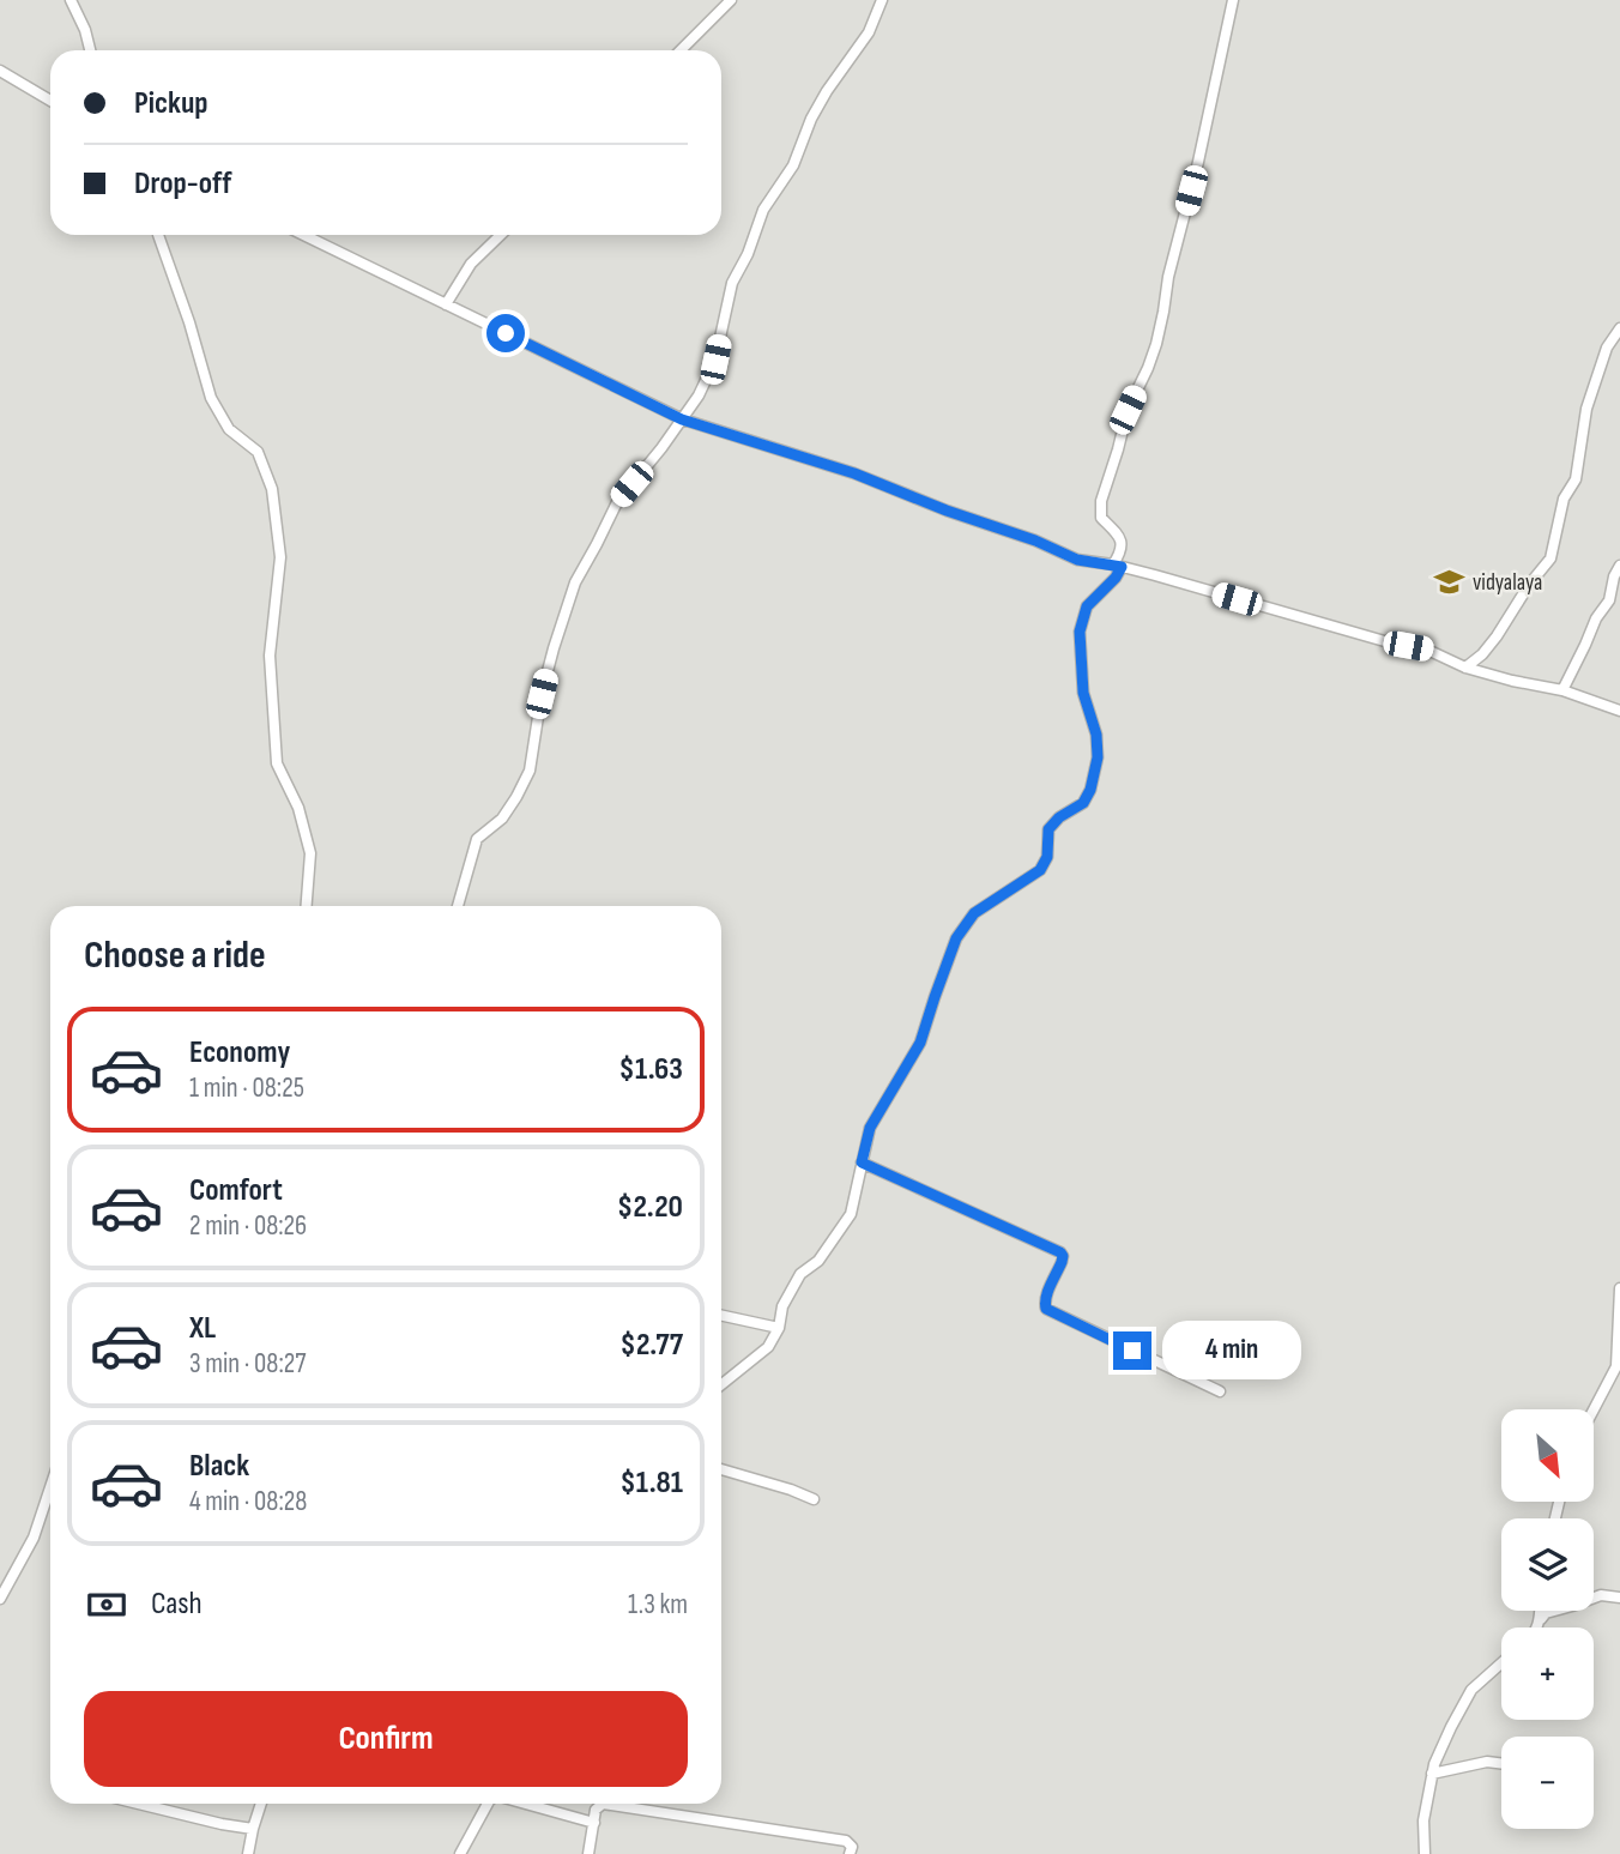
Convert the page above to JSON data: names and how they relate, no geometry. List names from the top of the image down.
{
  "places": {
    "school or university": ["vidyalaya"]
  },
  "north": "bottom right",
  "page": {
    "banner": ["Pickup", "Drop-off"],
    "heading": "Choose a ride",
    "list": [
      {
        "name": "Economy",
        "note": "1 min · 08:25",
        "value": "$1.63"
      },
      {
        "name": "Comfort",
        "note": "2 min · 08:26",
        "value": "$2.20"
      },
      {
        "name": "XL",
        "note": "3 min · 08:27",
        "value": "$2.77"
      },
      {
        "name": "Black",
        "note": "4 min · 08:28",
        "value": "$1.81"
      }
    ],
    "bubble": "4 min",
    "map_buttons": ["+", "−"],
    "pay": ["Cash", "1.3 km"],
    "buttons": "Confirm"
  }
}
